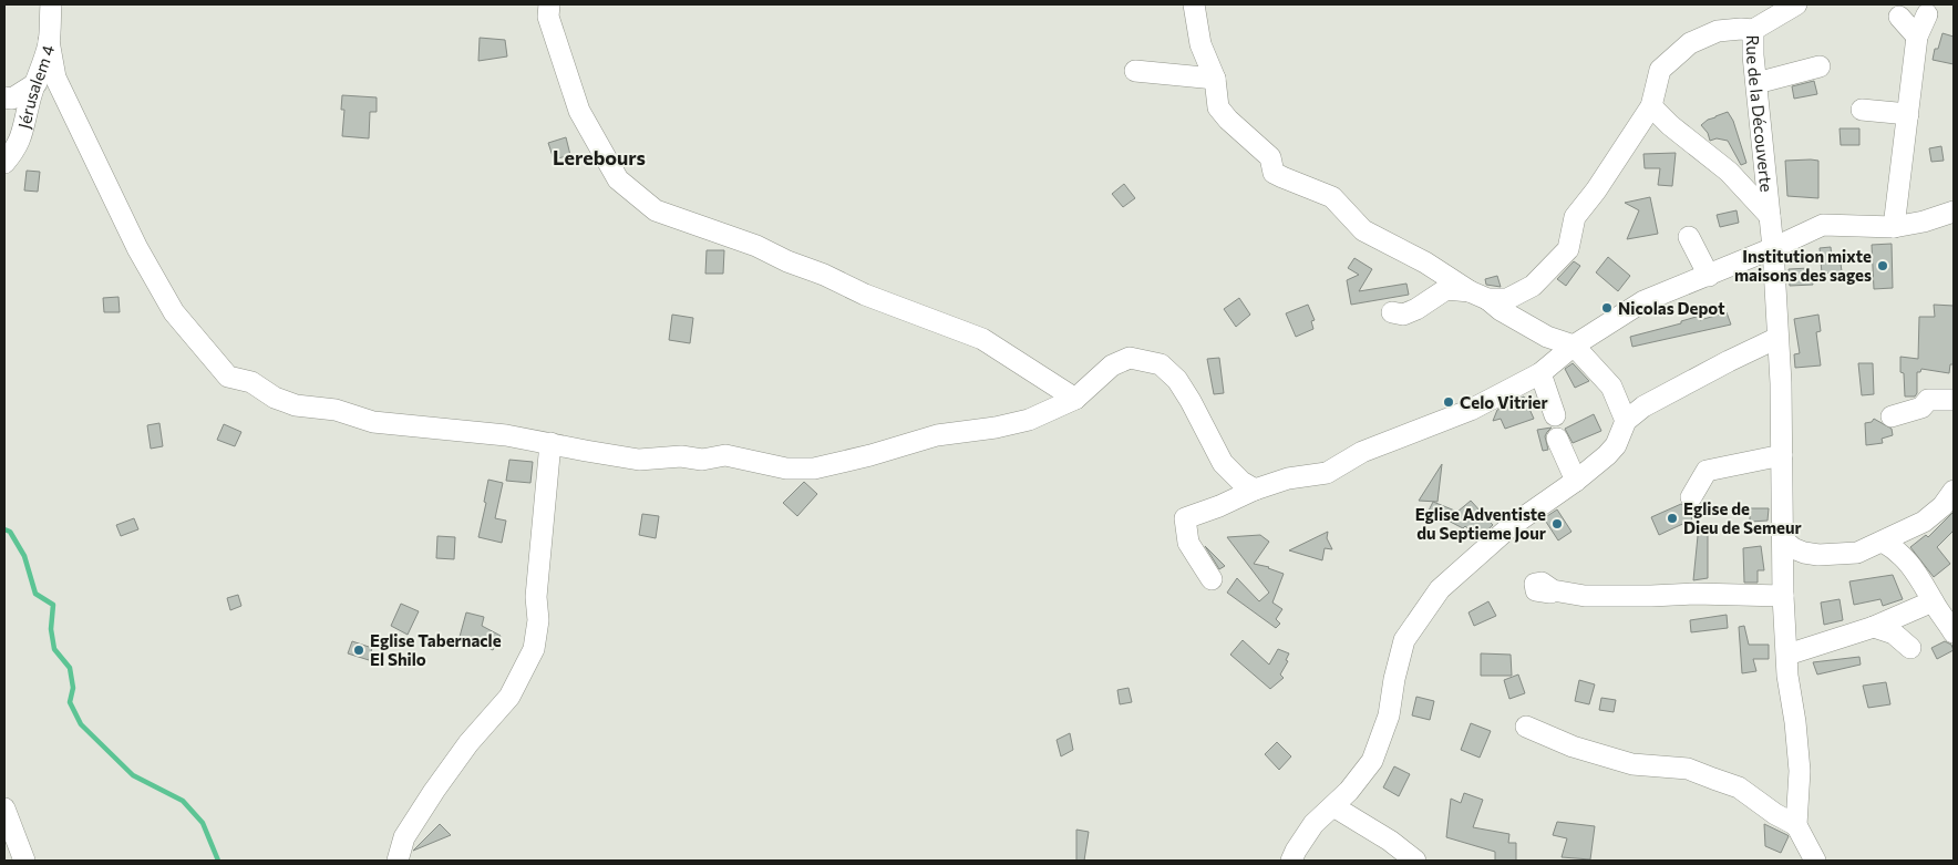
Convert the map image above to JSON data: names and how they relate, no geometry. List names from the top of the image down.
{
  "streets": {
    "street": ["Jérusalem 4", "Rue de la Découverte"]
  },
  "districts": ["Lerebours"],
  "places": [
    "Institution mixte maisons des sages",
    "Nicolas Depot",
    "Celo Vitrier",
    "Eglise de Dieu de Semeur",
    "Eglise Adventiste du Septieme Jour",
    "Eglise Tabernacle El Shilo"
  ]
}
